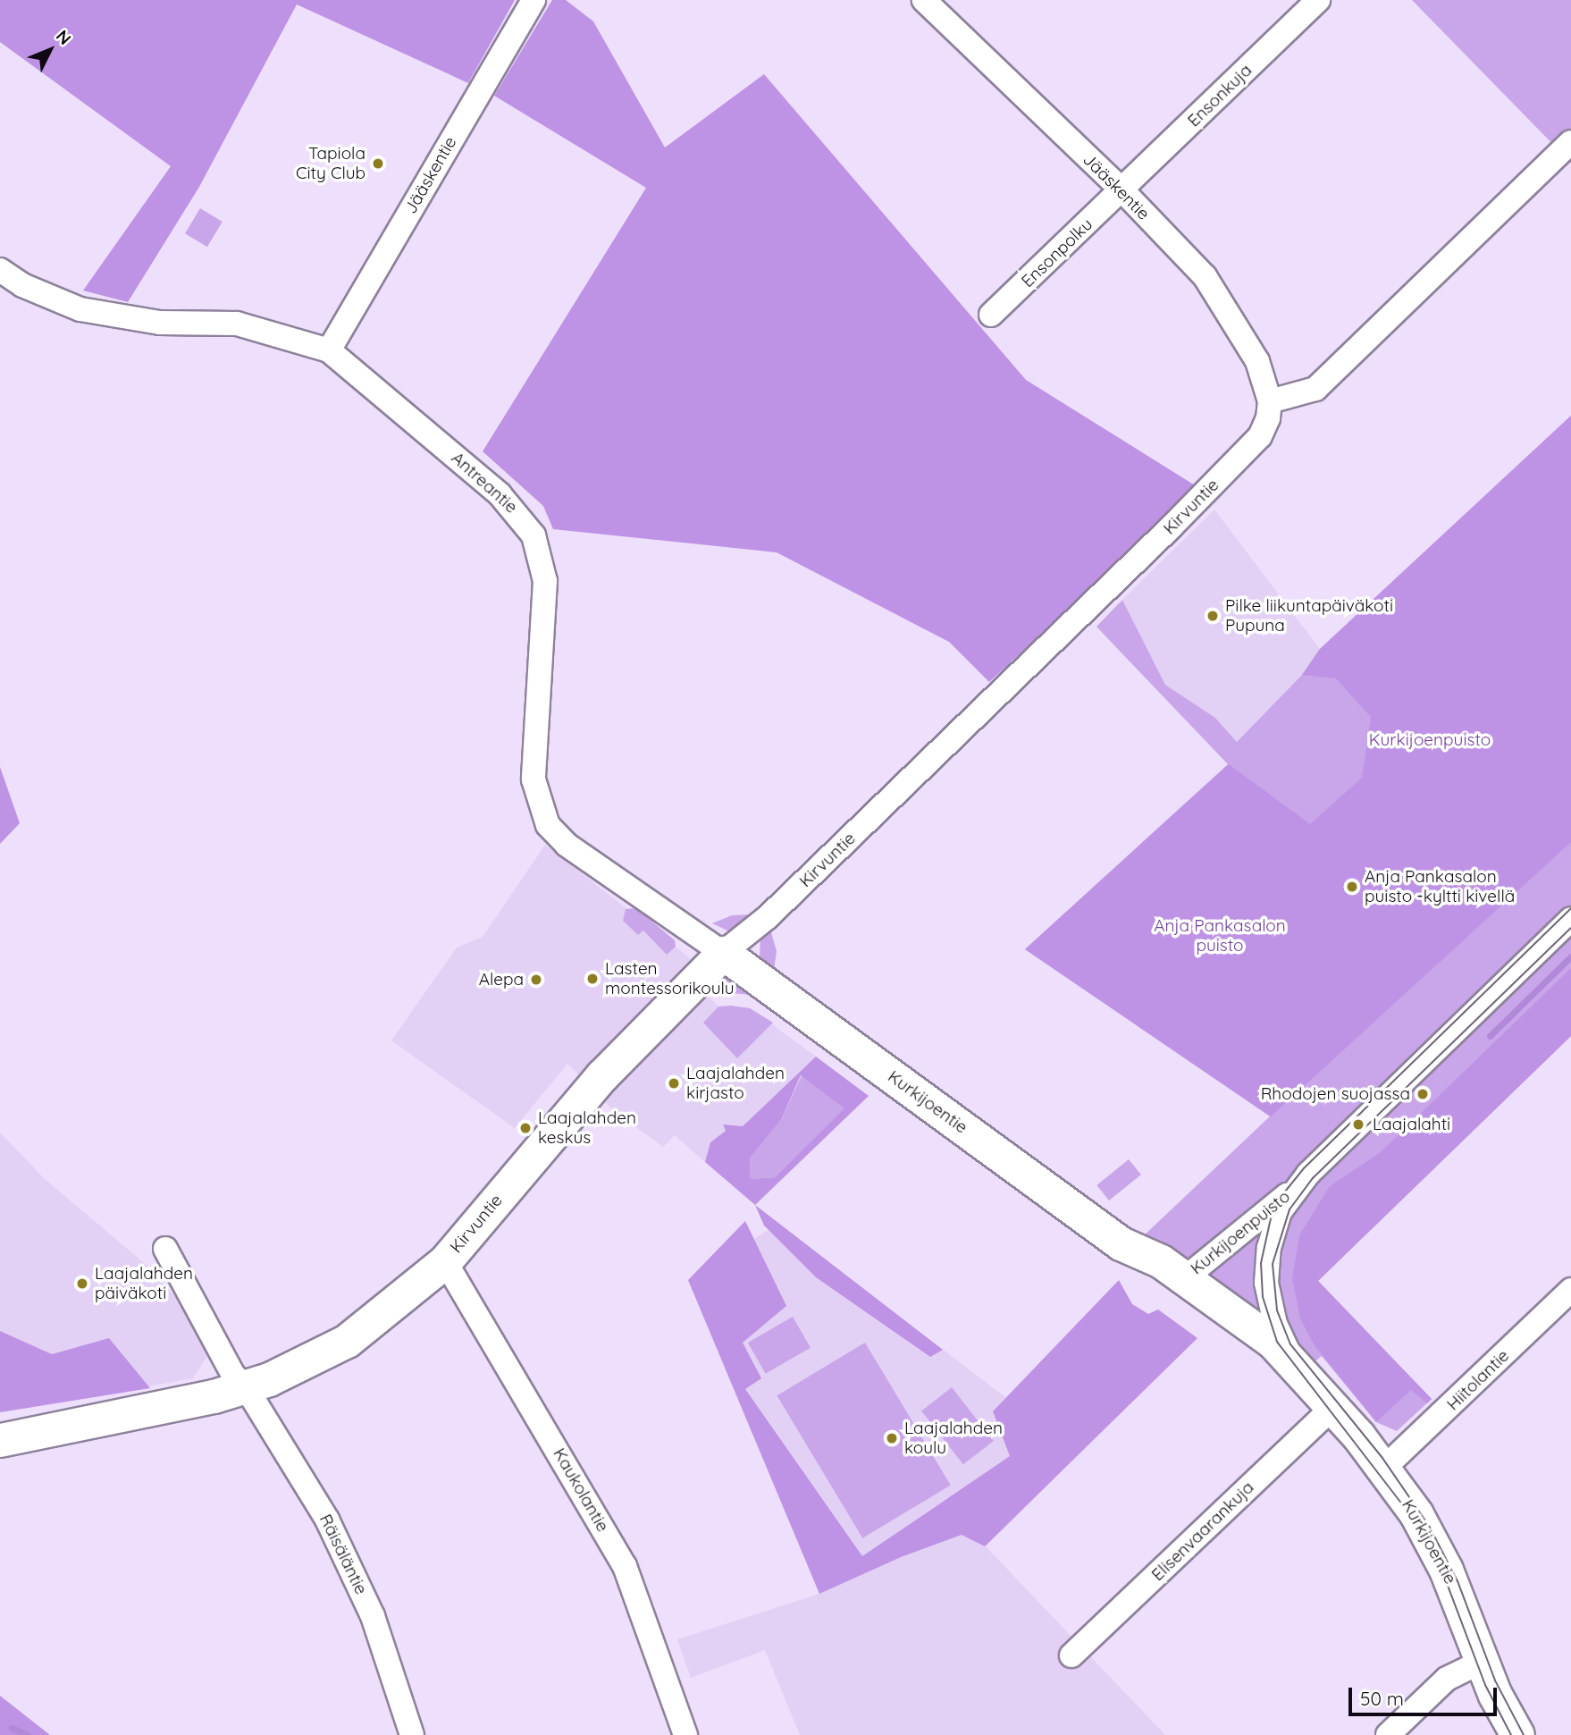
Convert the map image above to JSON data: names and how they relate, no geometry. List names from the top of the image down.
{
  "streets": {
    "street": [
      "Ensonkuja",
      "Jääskentie",
      "Ensonpolku",
      "Antreantie",
      "Kirvuntie",
      "Kurkijoentie",
      "Kurkijoenpuisto",
      "Hiitolantie",
      "Kaukolantie",
      "Elisenvaarankuja",
      "Räisäläntie"
    ]
  },
  "crossings": [
    ["Ensonkuja", "Jääskentie"],
    ["Ensonkuja", "Ensonpolku"],
    ["Jääskentie", "Ensonpolku"],
    ["Jääskentie", "Antreantie"],
    ["Jääskentie", "Kirvuntie"],
    ["Antreantie", "Kirvuntie"],
    ["Antreantie", "Kurkijoentie"],
    ["Kirvuntie", "Kurkijoentie"],
    ["Kirvuntie", "Kaukolantie"],
    ["Kirvuntie", "Räisäläntie"],
    ["Kurkijoentie", "Kurkijoenpuisto"],
    ["Kurkijoentie", "Hiitolantie"],
    ["Kurkijoentie", "Elisenvaarankuja"]
  ],
  "parks": ["Kurkijoenpuisto", "Anja Pankasalon puisto"],
  "places": [
    "Tapiola City Club",
    "Pilke liikuntapäiväkoti Pupuna",
    "Anja Pankasalon puisto -kyltti kivellä",
    "Lasten montessorikoulu",
    "Alepa",
    "Laajalahden kirjasto",
    "Rhodojen suojassa",
    "Laajalahti",
    "Laajalahden keskus",
    "Laajalahden päiväkoti",
    "Laajalahden koulu"
  ],
  "scale_bar": "50 m",
  "north": "top right"
}
